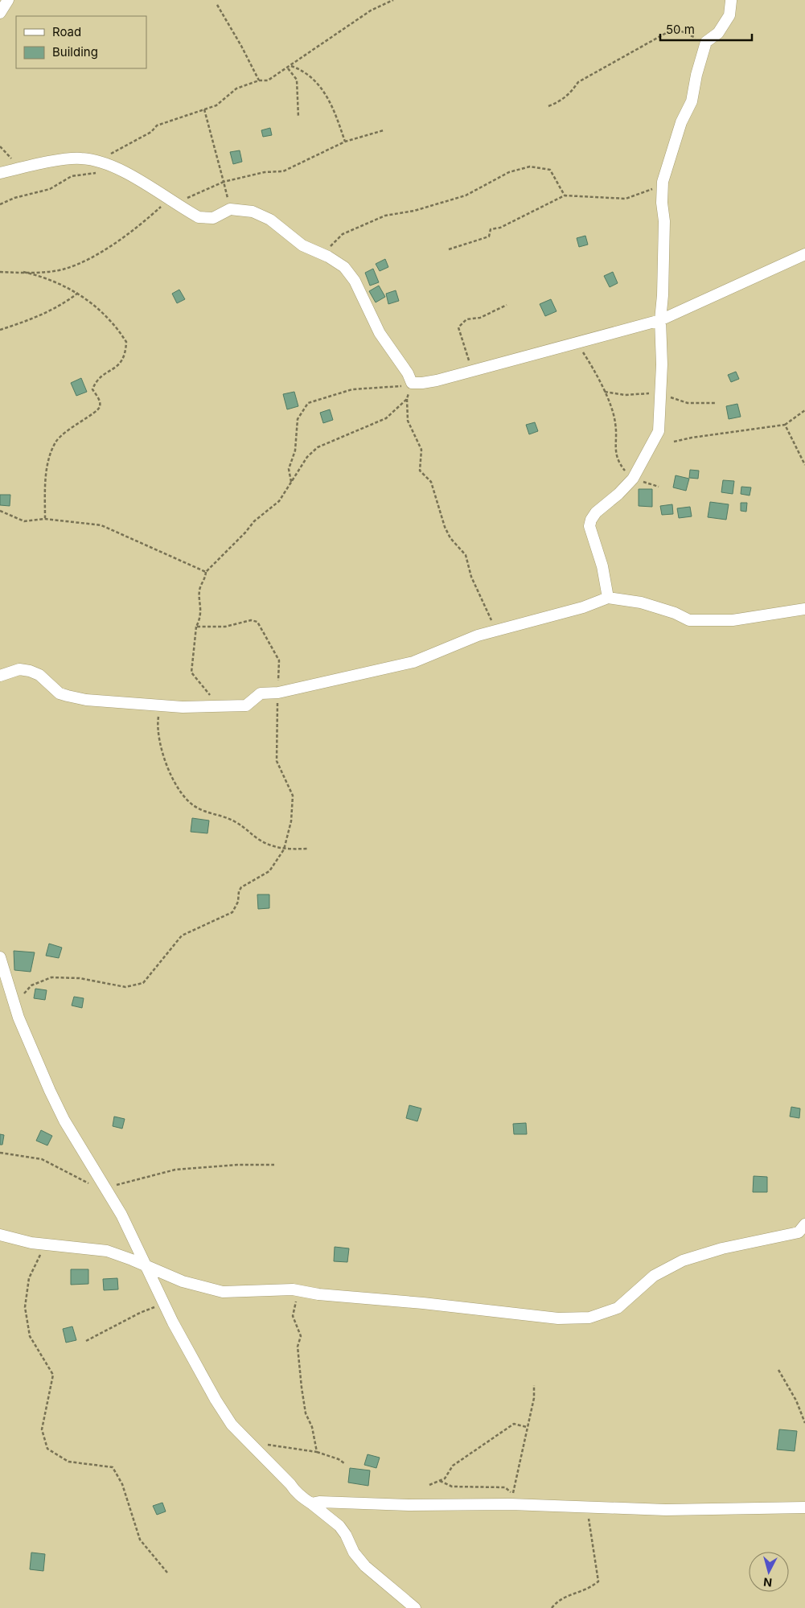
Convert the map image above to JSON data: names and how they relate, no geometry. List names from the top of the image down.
{
  "legend": ["Road", "Building"],
  "scale_bar": "50 m",
  "north": "bottom"
}
